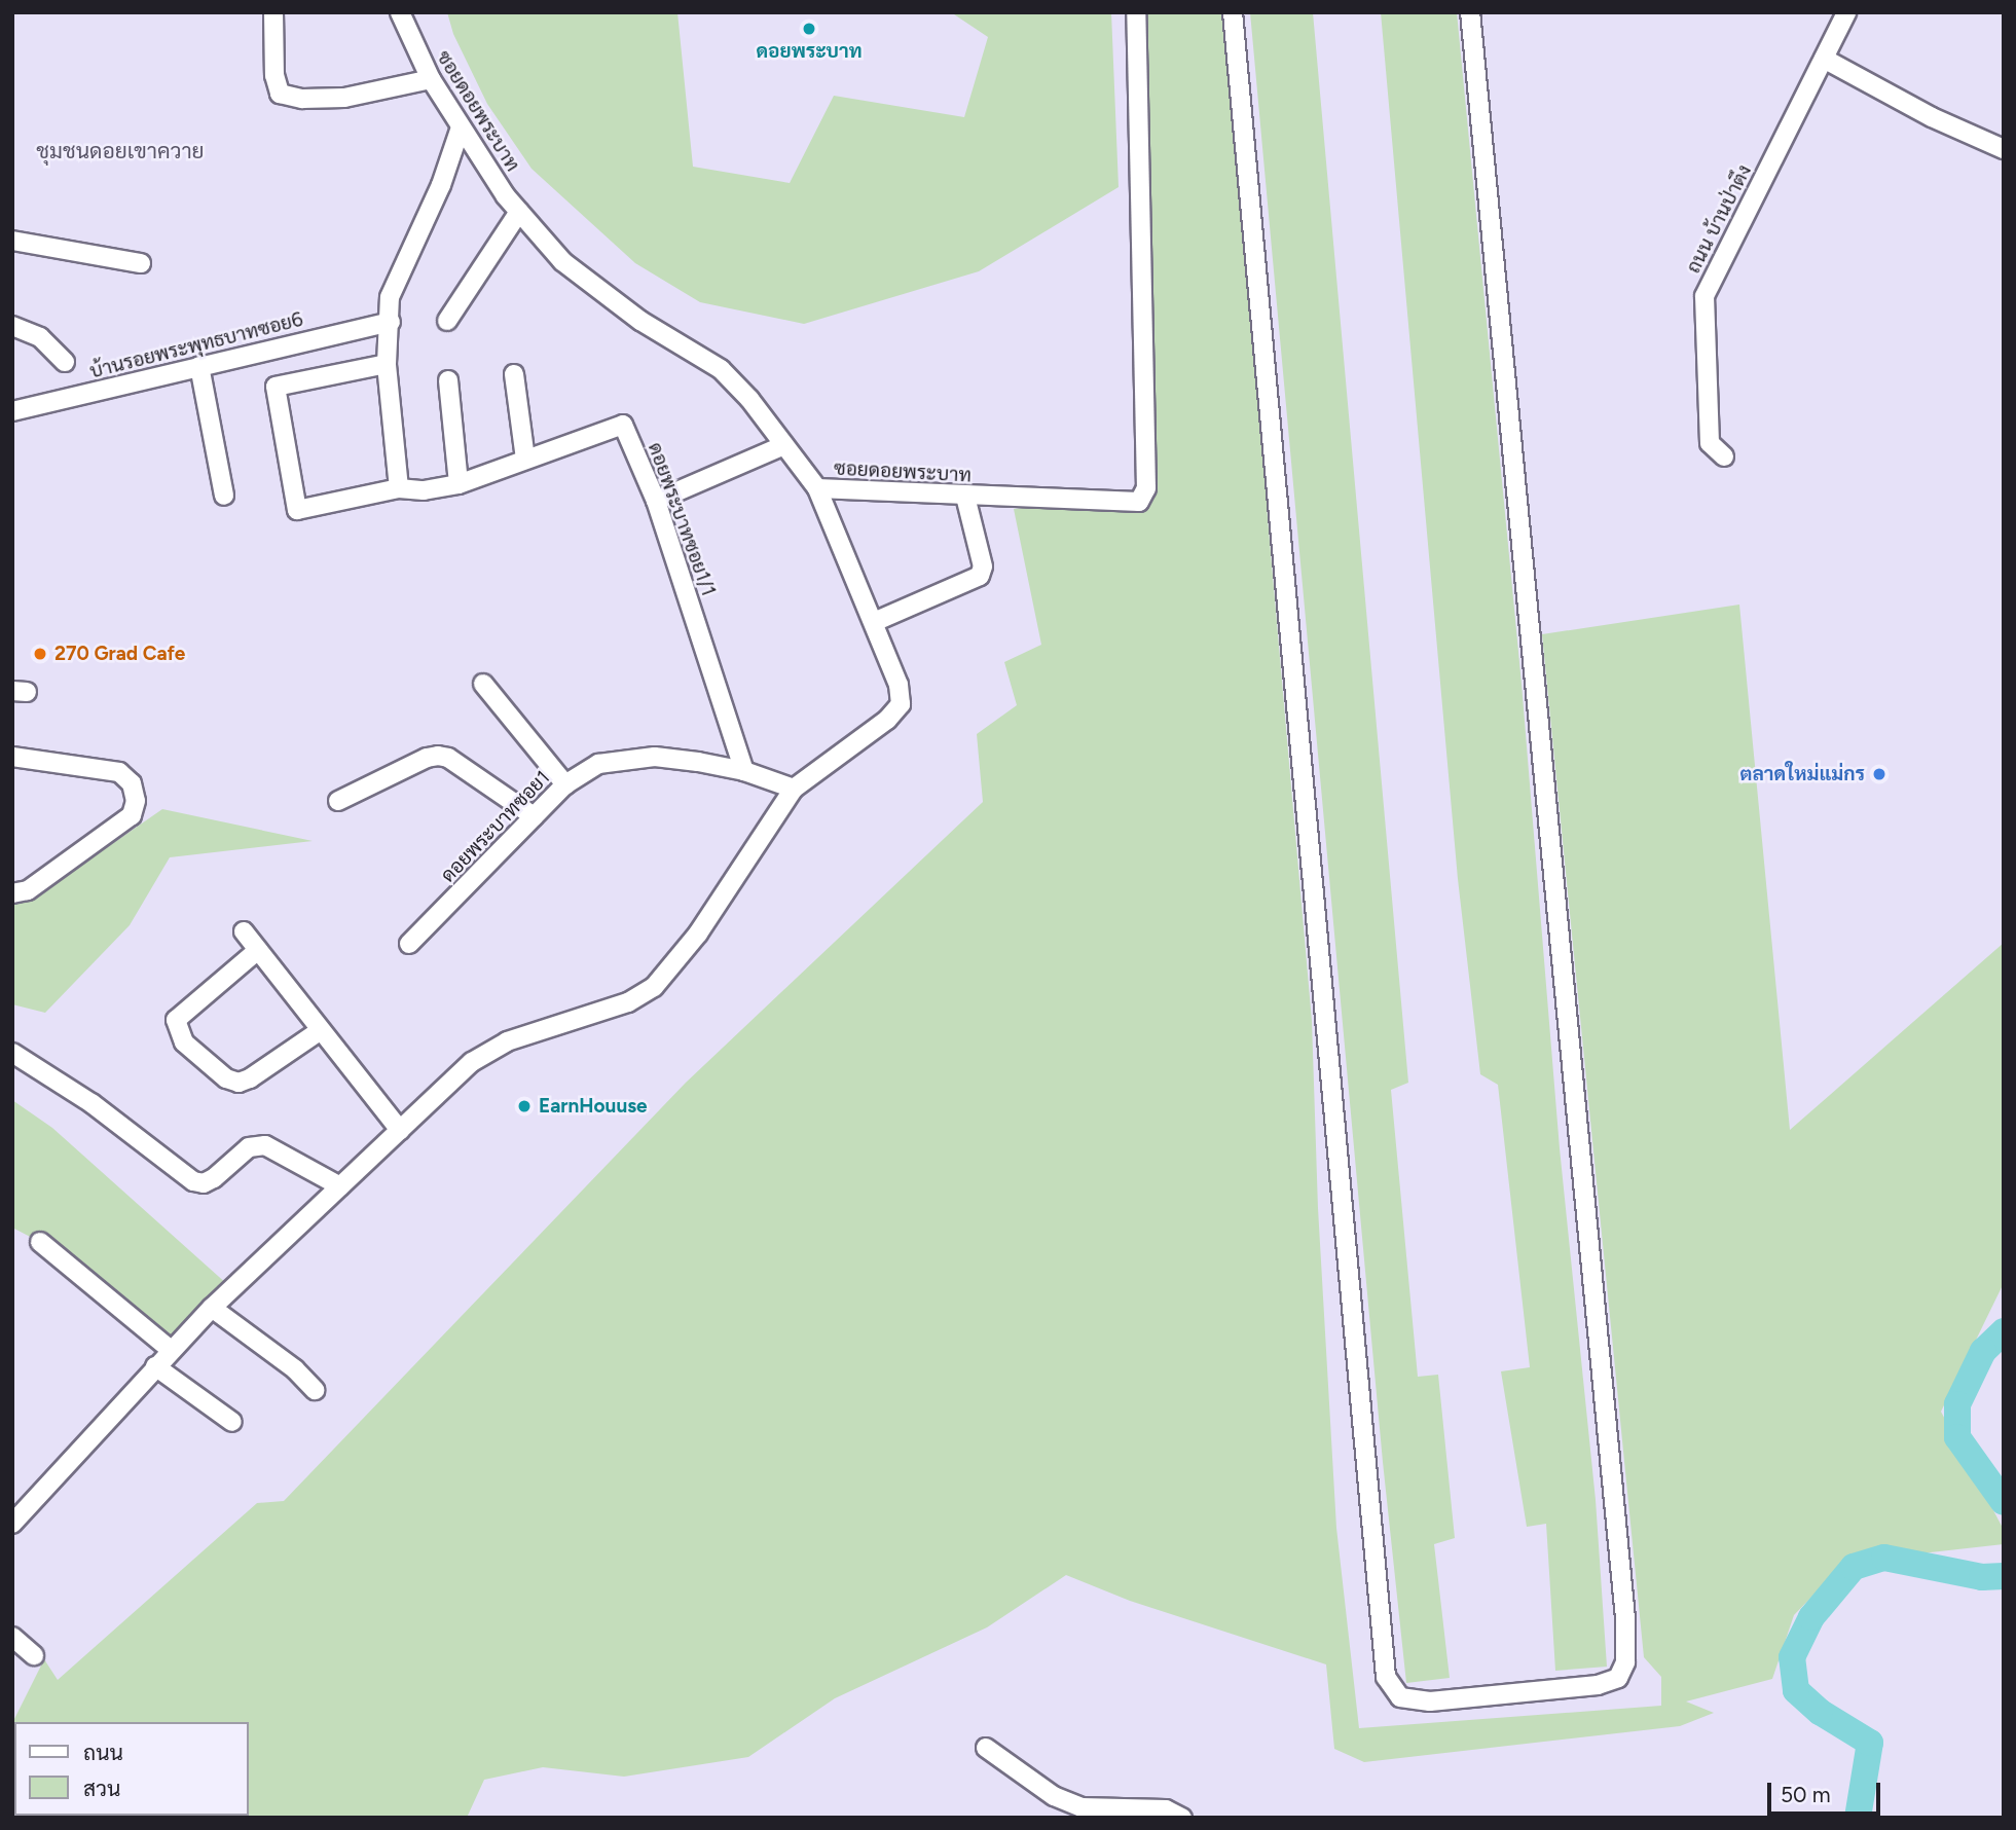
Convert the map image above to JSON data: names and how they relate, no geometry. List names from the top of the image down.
{
  "streets": {
    "street": [
      "ซอยดอยพระบาท",
      "ถนน บ้านป่าตึง",
      "บ้านรอยพระพุทธบาทซอย6",
      "ดอยพระบาทซอย1/1",
      "ดอยพระบาทซอย1"
    ]
  },
  "crossings": [
    ["ดอยพระบาทซอย1/1", "ดอยพระบาทซอย1"]
  ],
  "districts": ["ชุมชนดอยเขาควาย"],
  "places": [
    "ดอยพระบาท",
    "270 Grad Cafe",
    "ตลาดใหม่แม่กร",
    "EarnHouuse"
  ],
  "legend": ["ถนน", "สวน"],
  "scale_bar": "50 m"
}
